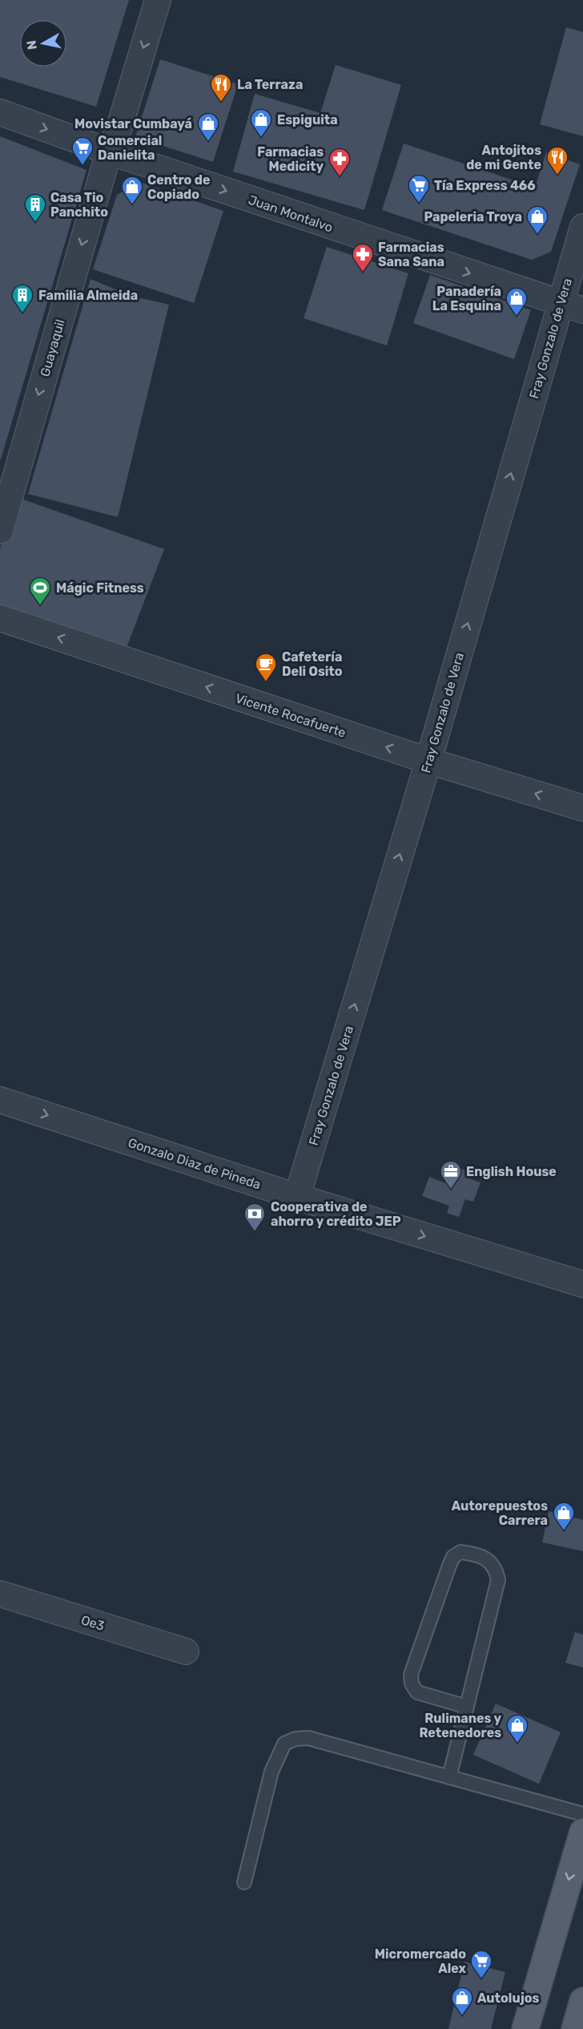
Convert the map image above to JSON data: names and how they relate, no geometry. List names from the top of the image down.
{
  "streets": {
    "street": [
      "Juan Montalvo",
      "Fray Gonzalo de Vera",
      "Guayaquil",
      "Vicente Rocafuerte",
      "Gonzalo Diaz de Pineda",
      "Oe3"
    ]
  },
  "crossings": [
    ["Juan Montalvo", "Fray Gonzalo de Vera"],
    ["Juan Montalvo", "Guayaquil"],
    ["Fray Gonzalo de Vera", "Vicente Rocafuerte"],
    ["Fray Gonzalo de Vera", "Gonzalo Diaz de Pineda"]
  ],
  "one_way": [
    "Juan Montalvo",
    "Fray Gonzalo de Vera",
    "Guayaquil",
    "Vicente Rocafuerte",
    "Gonzalo Diaz de Pineda"
  ],
  "places": {
    "restaurant": ["La Terraza", "Antojitos de mi Gente"],
    "shop": [
      "Espiguita",
      "Movistar Cumbayá",
      "Centro de Copiado",
      "Papeleria Troya",
      "Panadería La Esquina",
      "Autorepuestos Carrera",
      "Rulimanes y Retenedores",
      "Autolujos"
    ],
    "supermarket": ["Comercial Danielita", "Tía Express 466", "Micromercado Alex"],
    "pharmacy": ["Farmacias Medicity", "Farmacias Sana Sana"],
    "building": ["Casa Tio Panchito", "Familia Almeida"],
    "sports": ["Mágic Fitness"],
    "cafe": ["Cafetería Deli Osito"],
    "office": ["English House"],
    "bank": ["Cooperativa de ahorro y crédito JEP"]
  },
  "north": "left"
}
